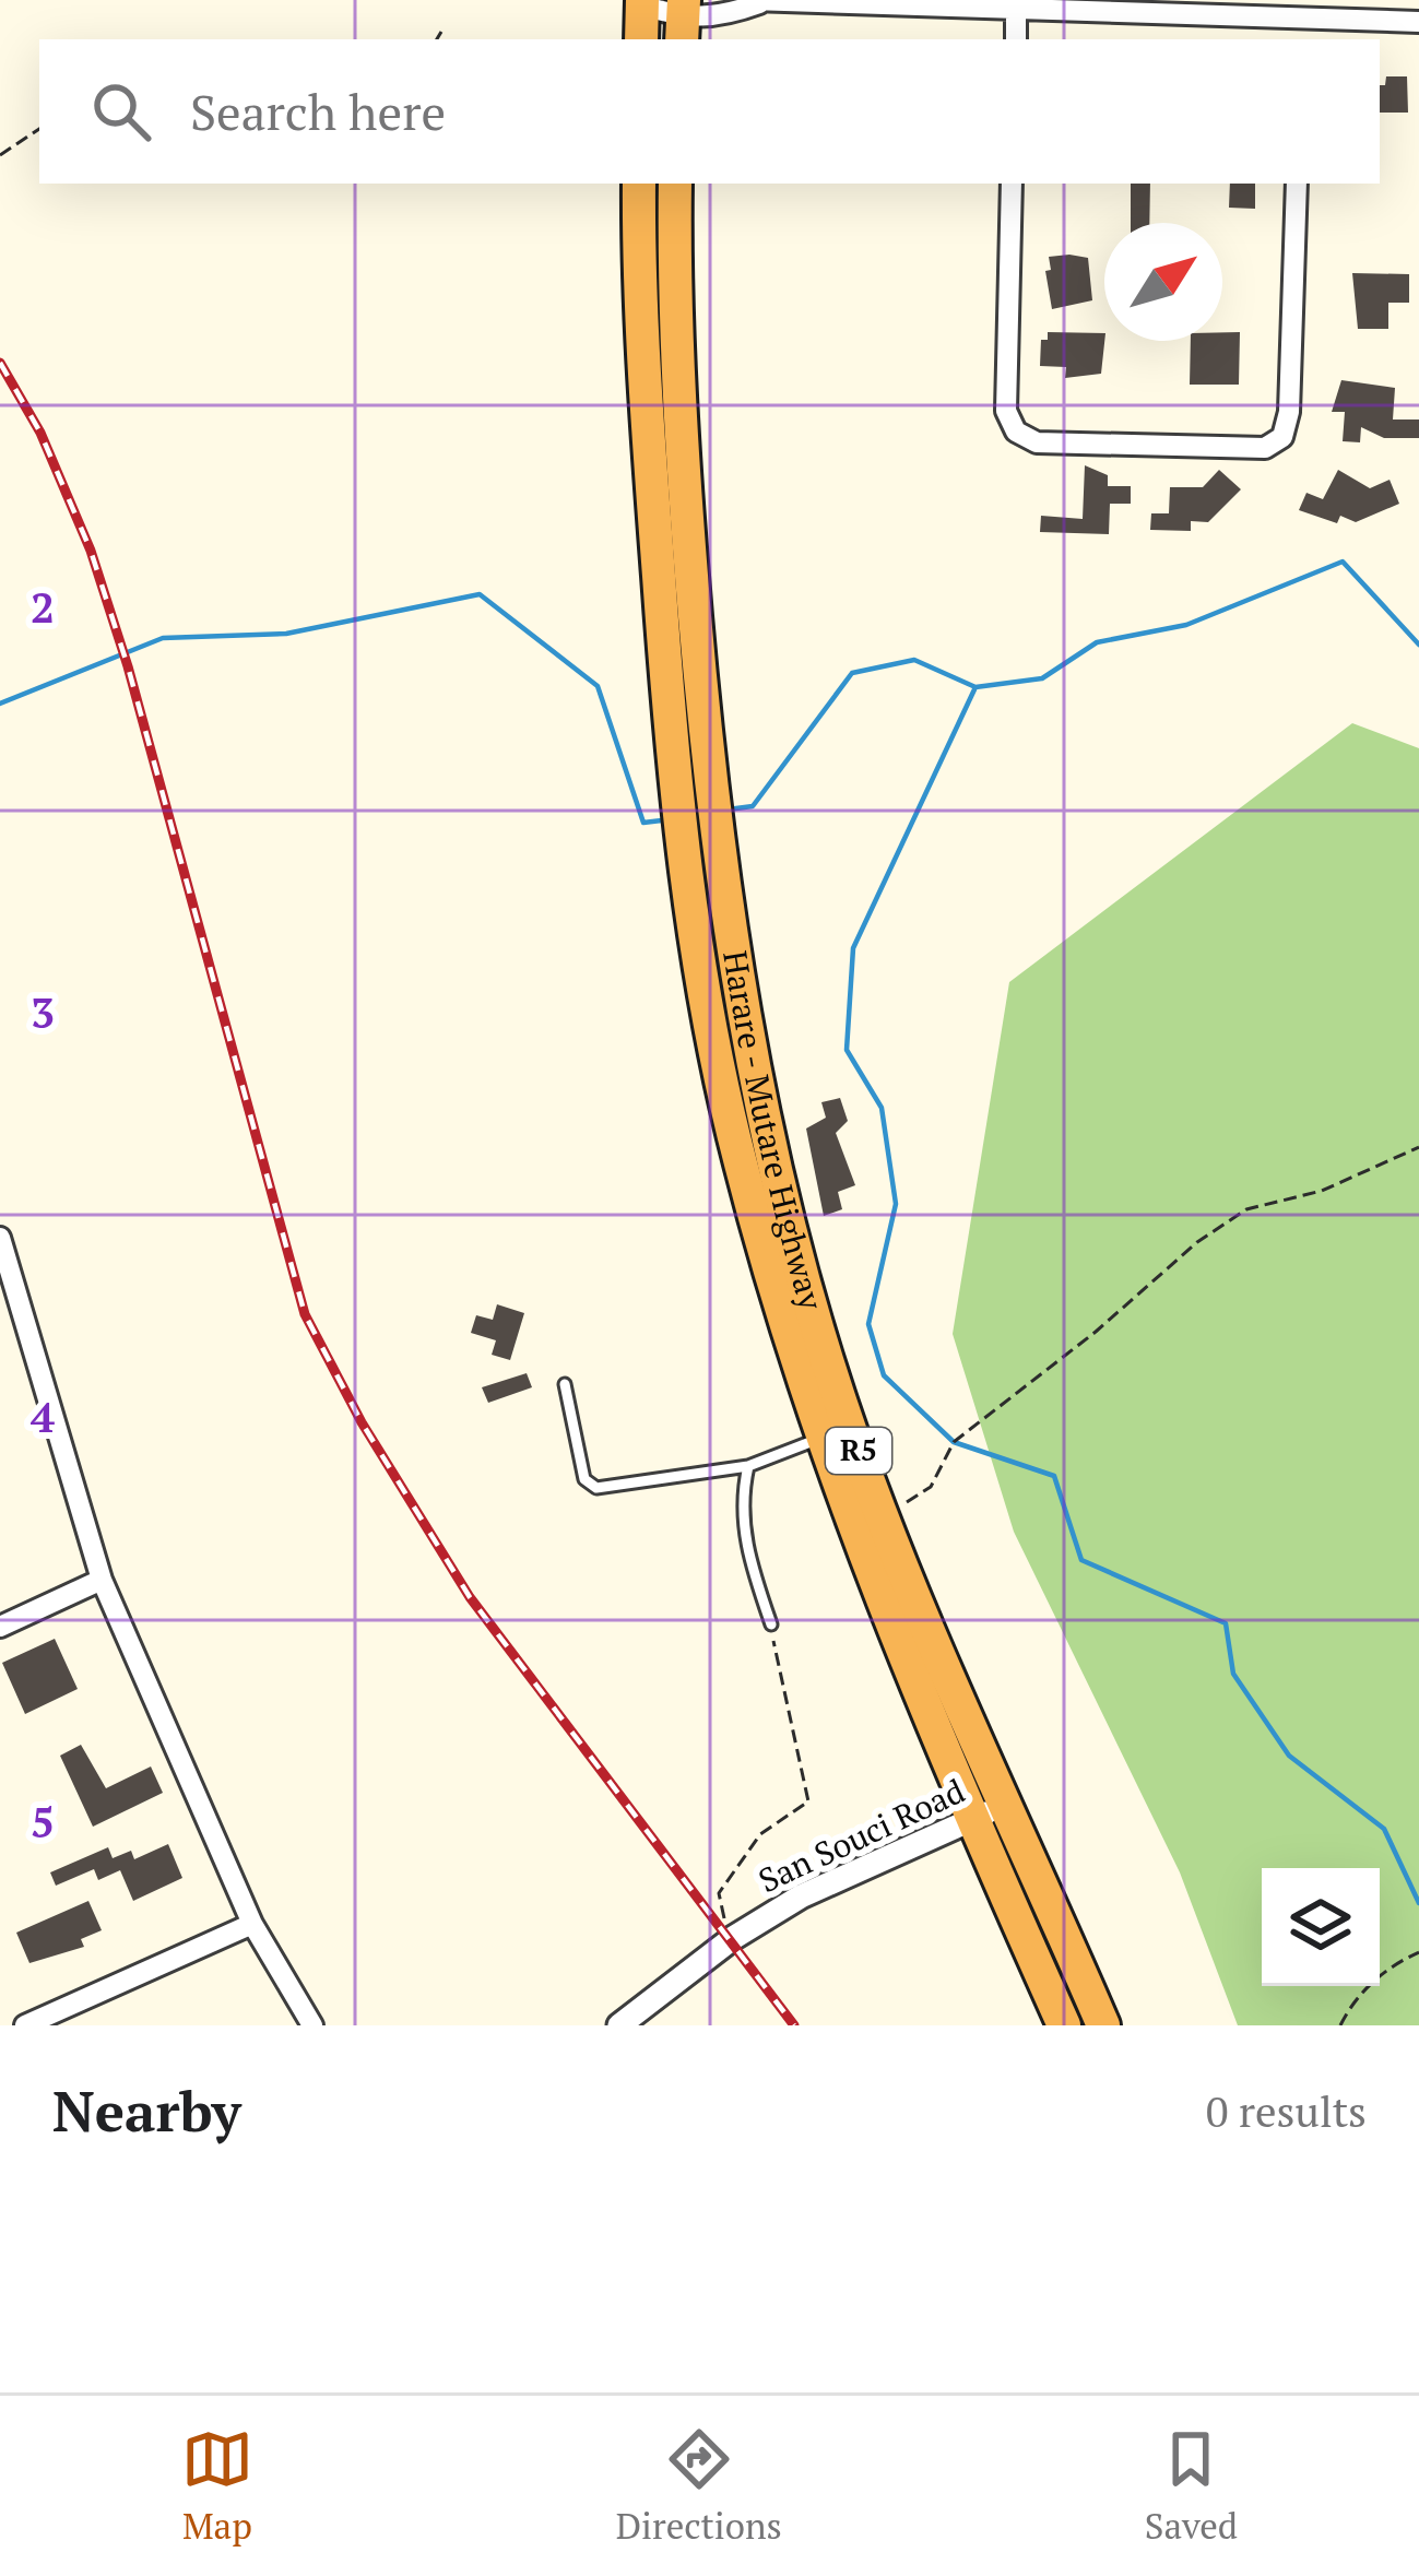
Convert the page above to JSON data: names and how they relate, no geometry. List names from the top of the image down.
{
  "streets": {
    "highway": ["Harare - Mutare Highway", "R5"],
    "street": ["San Souci Road"]
  },
  "crossings": [
    ["Harare - Mutare Highway", "San Souci Road"]
  ],
  "north": "top right",
  "page": {
    "search": "Search here",
    "heading": ["Nearby", "0 results"],
    "nav": ["Map", "Directions", "Saved"]
  },
  "grid": {
    "rows": [
      "2",
      "3",
      "4",
      "5"
    ]
  }
}
